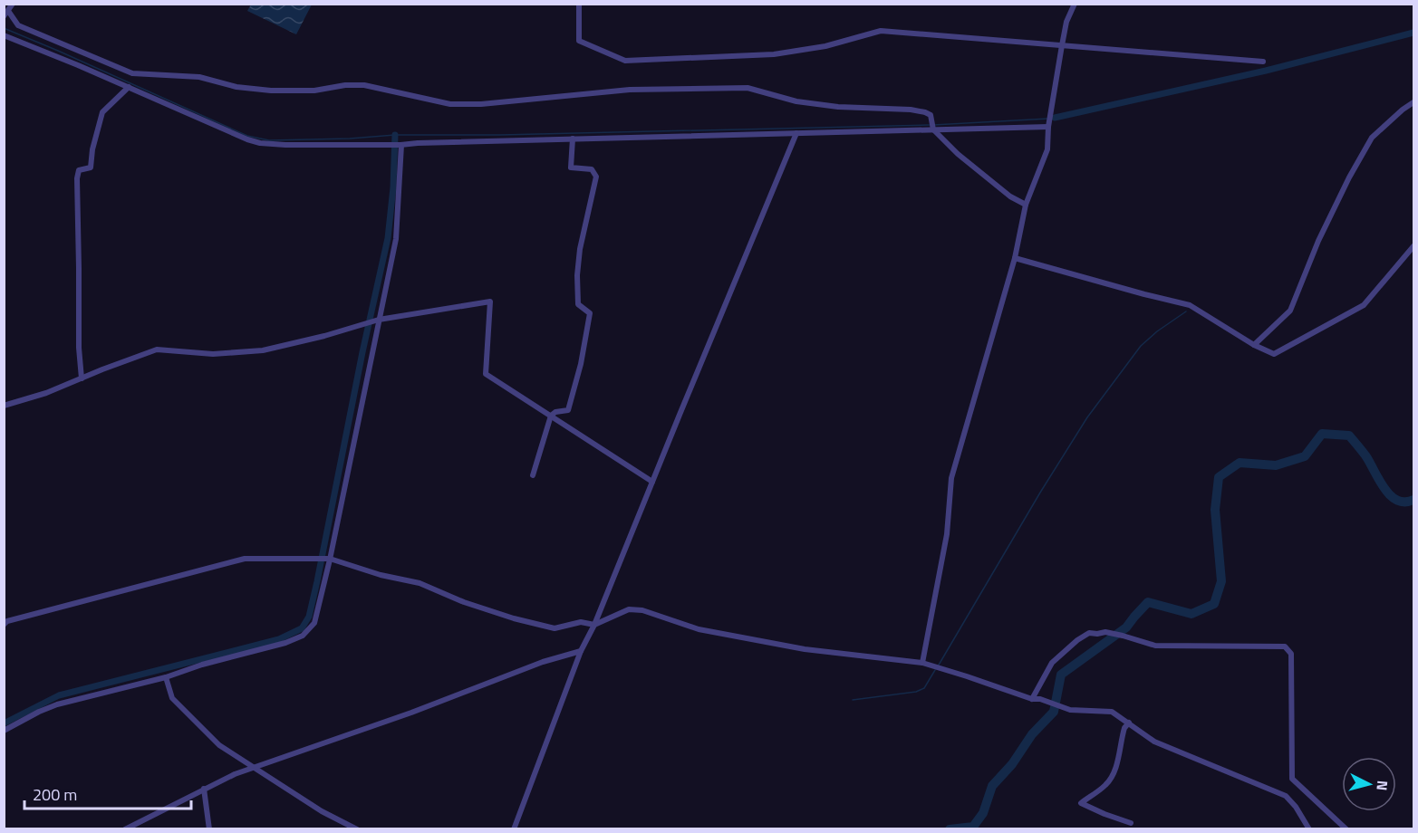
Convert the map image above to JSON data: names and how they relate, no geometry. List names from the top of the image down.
{
  "scale_bar": "200 m",
  "north": "right"
}
